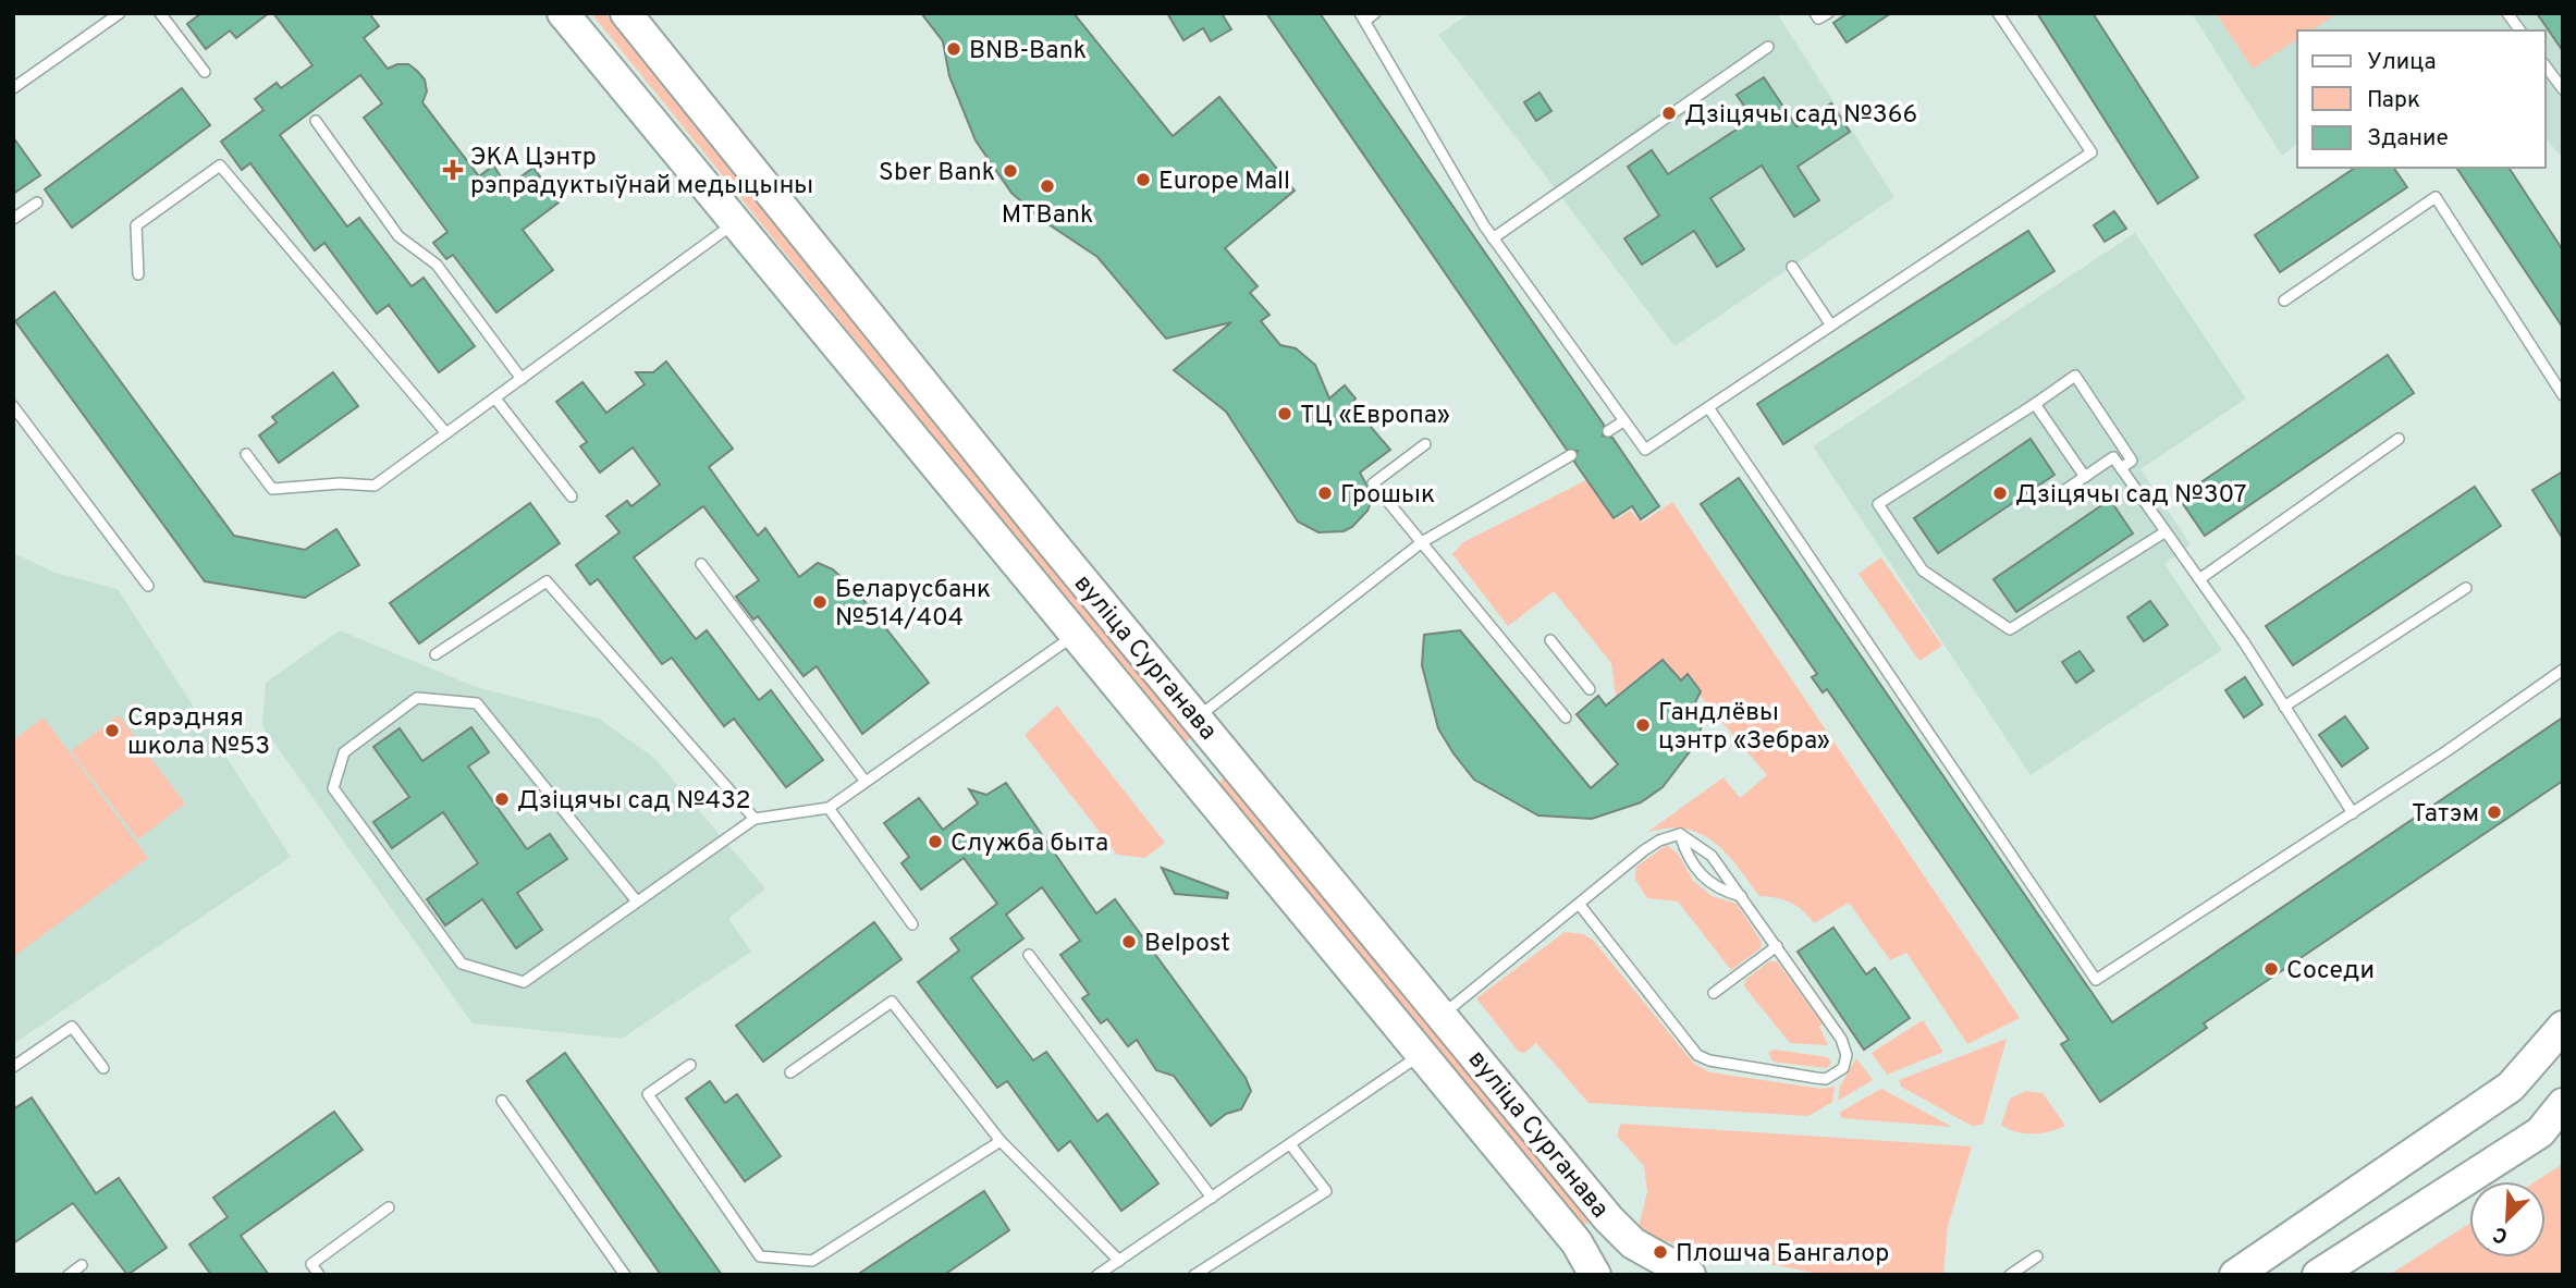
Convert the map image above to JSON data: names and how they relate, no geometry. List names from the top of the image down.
{
  "streets": {
    "main road": ["вуліца Сурганава"]
  },
  "places": {
    "other": [
      "BNB-Bank",
      "Дзіцячы сад №366",
      "Sber Bank",
      "Europe Mall",
      "MTBank",
      "ТЦ «Европа»",
      "Грошык",
      "Дзіцячы сад №307",
      "Беларусбанк №514/404",
      "Гандлёвы цэнтр «Зебра»",
      "Сярэдняя школа №53",
      "Дзіцячы сад №432",
      "Татэм",
      "Служба быта",
      "Belpost",
      "Соседи",
      "Плошча Бангалор"
    ],
    "health": ["ЭКА Цэнтр рэпрадуктыўнай медыцыны"]
  },
  "legend": ["Улица", "Парк", "Здание"],
  "north": "bottom left"
}
